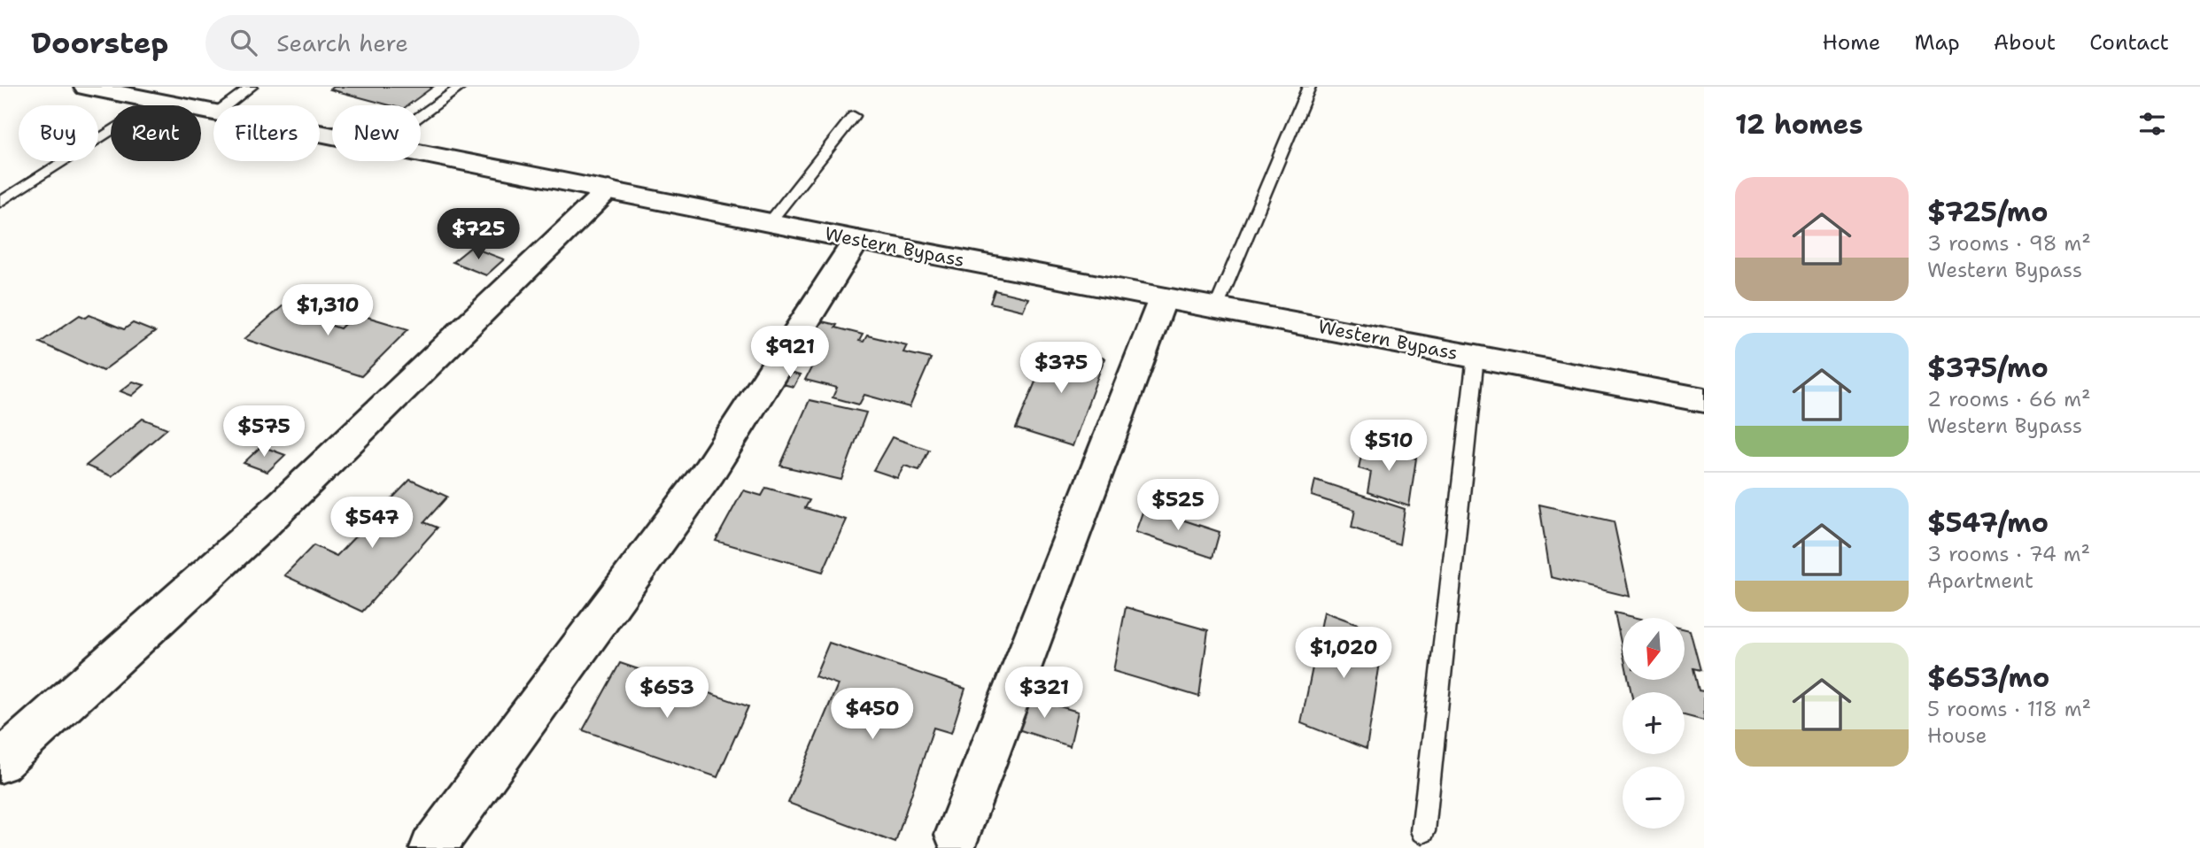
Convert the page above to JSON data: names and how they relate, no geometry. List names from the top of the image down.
{
  "streets": {
    "street": ["Western Bypass"]
  },
  "north": "bottom",
  "page": {
    "header": "Doorstep",
    "search": "Search here",
    "nav": [
      "Home",
      "Map",
      "About",
      "Contact"
    ],
    "heading": "12 homes",
    "chip": [
      "Buy",
      "Rent",
      "Filters",
      "New"
    ],
    "list": [
      {
        "name": "$725/mo",
        "note": "3 rooms · 98 m² · Western Bypass"
      },
      {
        "name": "$375/mo",
        "note": "2 rooms · 66 m² · Western Bypass"
      },
      {
        "name": "$547/mo",
        "note": "3 rooms · 74 m² · Apartment"
      },
      {
        "name": "$653/mo",
        "note": "5 rooms · 118 m² · House"
      }
    ],
    "price": [
      "$725",
      "$1,310",
      "$921",
      "$375",
      "$575",
      "$510",
      "$525",
      "$547",
      "$1,020",
      "$653",
      "$321",
      "$450"
    ],
    "map_buttons": ["+", "−"]
  }
}
